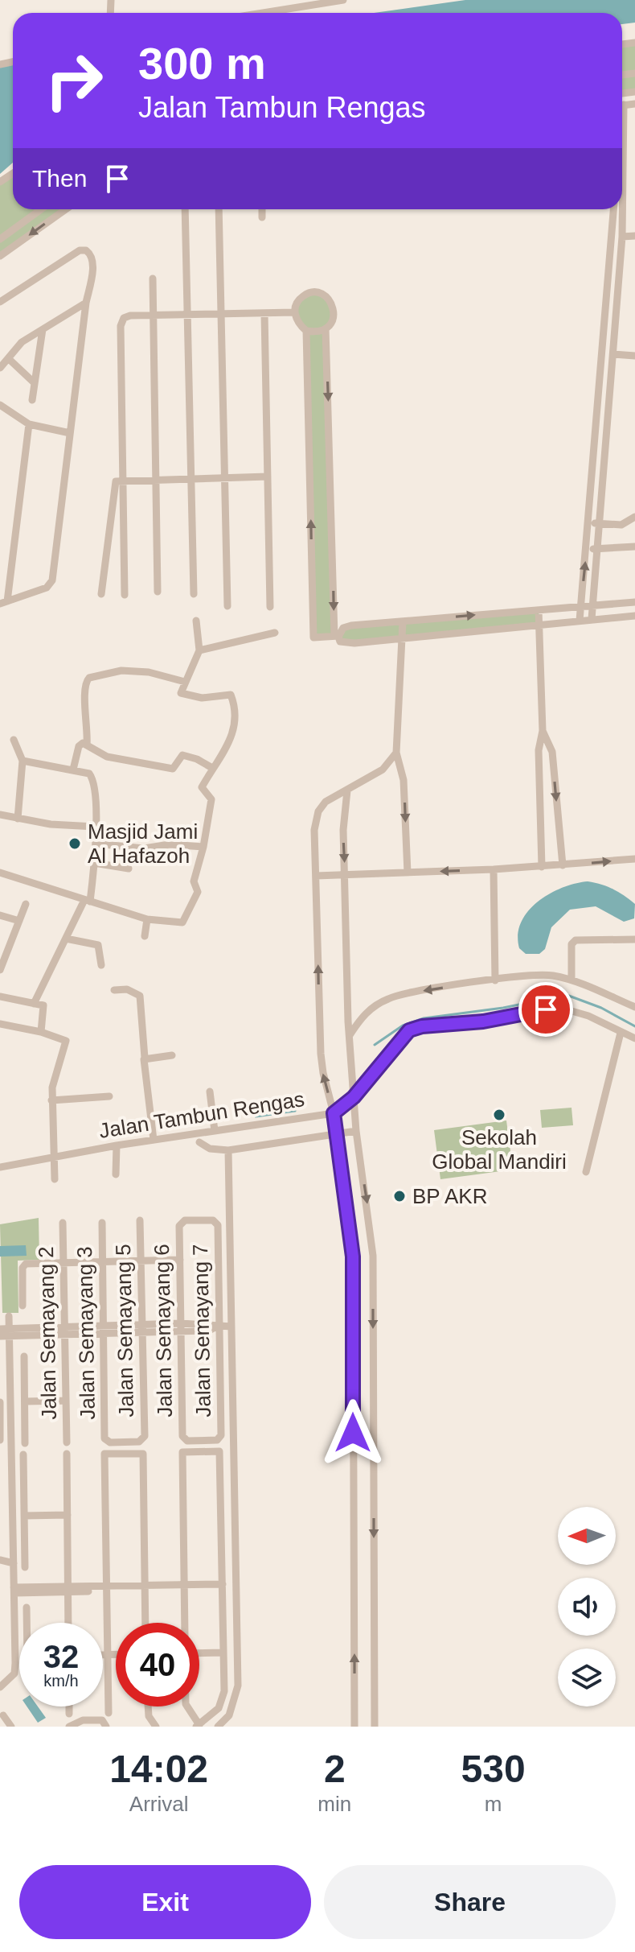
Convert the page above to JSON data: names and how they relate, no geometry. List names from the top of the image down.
{
  "streets": {
    "street": [
      "Jalan Tambun Rengas",
      "Jalan Semayang 5",
      "Jalan Semayang 6",
      "Jalan Semayang 7",
      "Jalan Semayang 2",
      "Jalan Semayang 3"
    ]
  },
  "crossings": [
    ["Jalan Semayang 5", "Jalan Semayang 3"],
    ["Jalan Semayang 6", "Jalan Semayang 7"]
  ],
  "places": ["Masjid Jami Al Hafazoh", "Sekolah Global Mandiri", "BP AKR"],
  "north": "left",
  "page": {
    "turn": ["300 m", "Jalan Tambun Rengas"],
    "then": "Then",
    "speed": "32 km/h",
    "limit": "40",
    "eta": [
      "14:02",
      "Arrival",
      "2",
      "min",
      "530",
      "m"
    ],
    "buttons": ["Exit", "Share"]
  }
}
